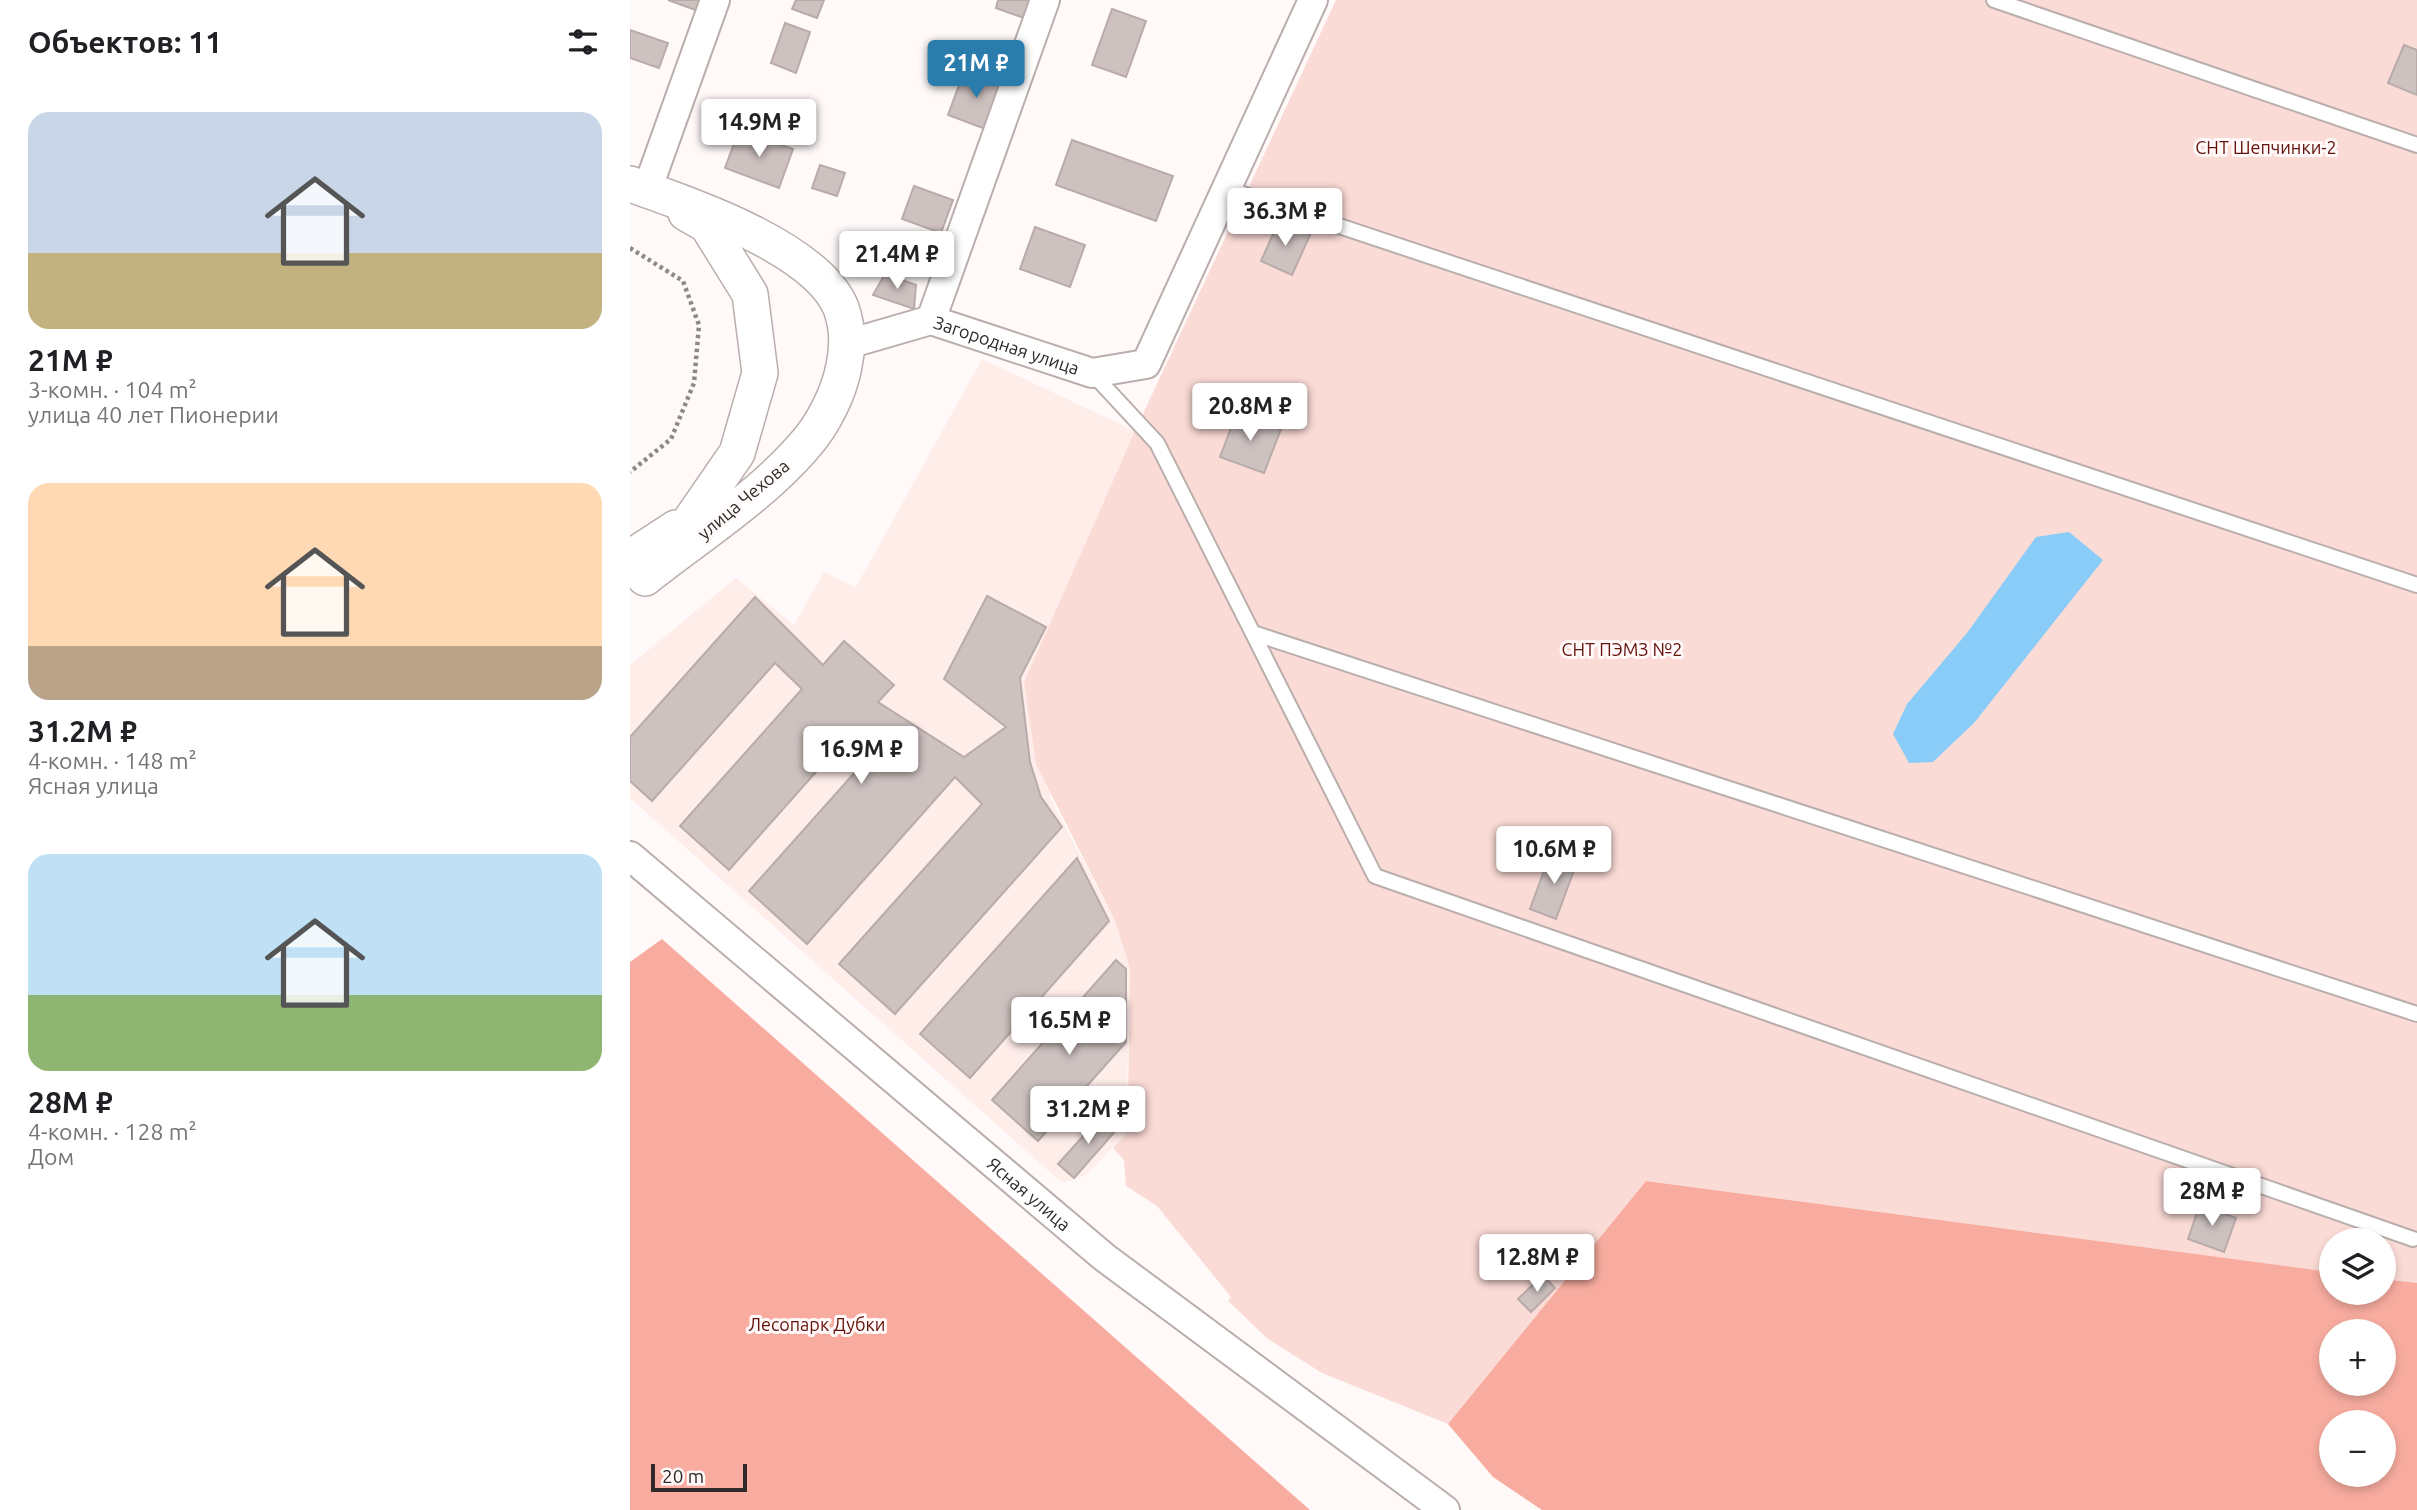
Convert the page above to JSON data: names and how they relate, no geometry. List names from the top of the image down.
{
  "streets": {
    "street": ["Загородная улица", "улица Чехова", "Ясная улица"]
  },
  "crossings": [
    ["Загородная улица", "улица Чехова"]
  ],
  "parks": ["СНТ Шепчинки-2", "СНТ ПЭМЗ №2", "Лесопарк Дубки"],
  "scale_bar": "20 m",
  "page": {
    "heading": "Объектов: 11",
    "price": [
      "21M ₽",
      "14.9M ₽",
      "36.3M ₽",
      "21.4M ₽",
      "20.8M ₽",
      "16.9M ₽",
      "10.6M ₽",
      "16.5M ₽",
      "31.2M ₽",
      "28M ₽",
      "12.8M ₽"
    ],
    "list": [
      {
        "name": "21M ₽",
        "note": "3-комн. · 104 m² · улица 40 лет Пионерии"
      },
      {
        "name": "31.2M ₽",
        "note": "4-комн. · 148 m² · Ясная улица"
      },
      {
        "name": "28M ₽",
        "note": "4-комн. · 128 m² · Дом"
      }
    ],
    "map_buttons": ["+", "−"],
    "scale": "20 m"
  }
}
